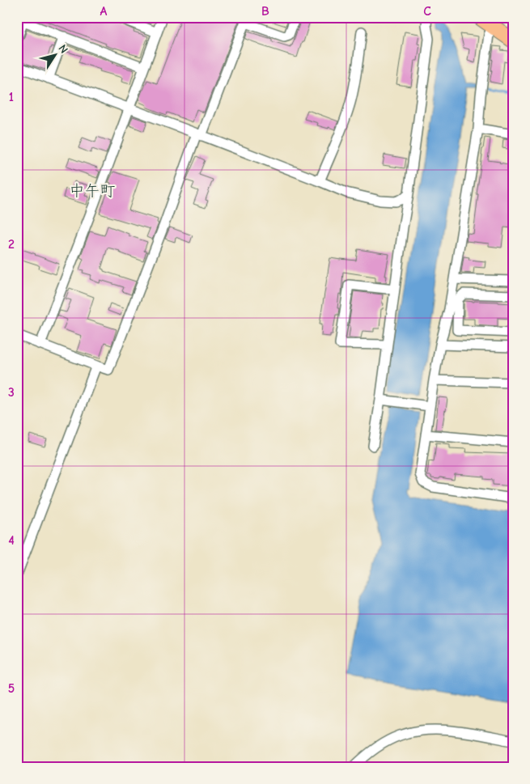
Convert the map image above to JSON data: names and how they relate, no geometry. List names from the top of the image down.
{
  "districts": ["中午町"],
  "north": "top right",
  "grid": {
    "columns": ["A", "B", "C"],
    "rows": [
      "1",
      "2",
      "3",
      "4",
      "5"
    ]
  }
}
